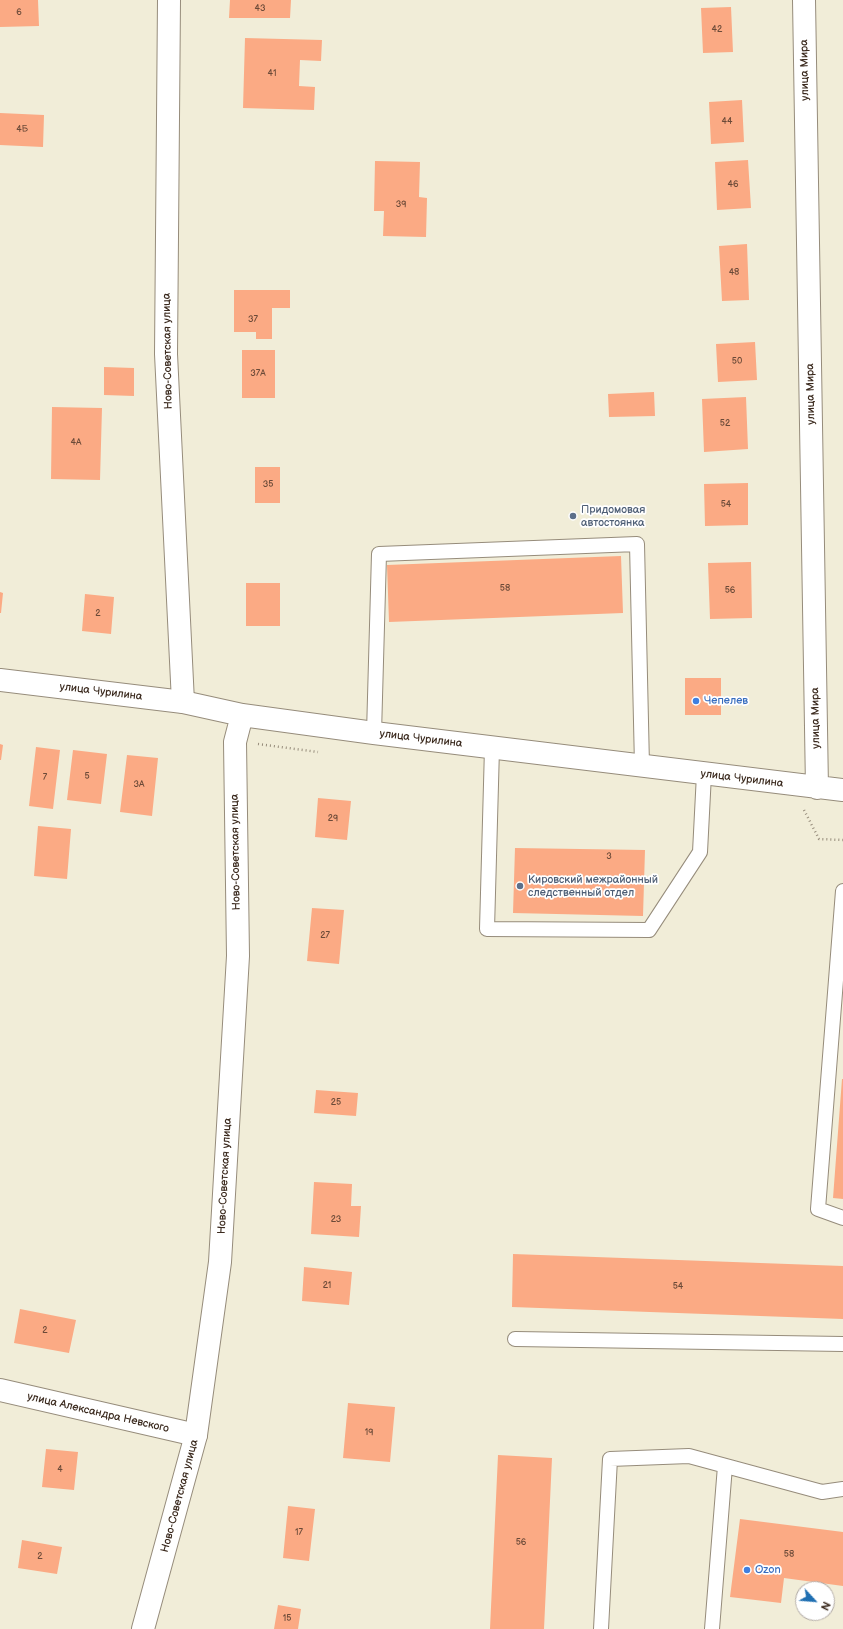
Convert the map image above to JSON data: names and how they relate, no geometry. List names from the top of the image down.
{
  "streets": {
    "street": [
      "улица Мира",
      "Ново-Советская улица",
      "улица Чурилина",
      "улица Александра Невского"
    ]
  },
  "crossings": [
    ["улица Мира", "улица Чурилина"],
    ["Ново-Советская улица", "улица Чурилина"],
    ["Ново-Советская улица", "улица Александра Невского"]
  ],
  "places": [
    "Придомовая автостоянка",
    "Чепелев",
    "Кировский межрайонный следственный отдел",
    "Ozon"
  ],
  "house_numbers": [
    "43",
    "6",
    "42",
    "41",
    "44",
    "4Б",
    "46",
    "39",
    "48",
    "37",
    "50",
    "37А",
    "52",
    "4А",
    "35",
    "54",
    "58",
    "56",
    "2",
    "5",
    "7",
    "3А",
    "29",
    "3",
    "27",
    "25",
    "23",
    "21",
    "54",
    "2",
    "19",
    "4",
    "17",
    "56",
    "58",
    "2",
    "15"
  ],
  "north": "bottom right"
}
